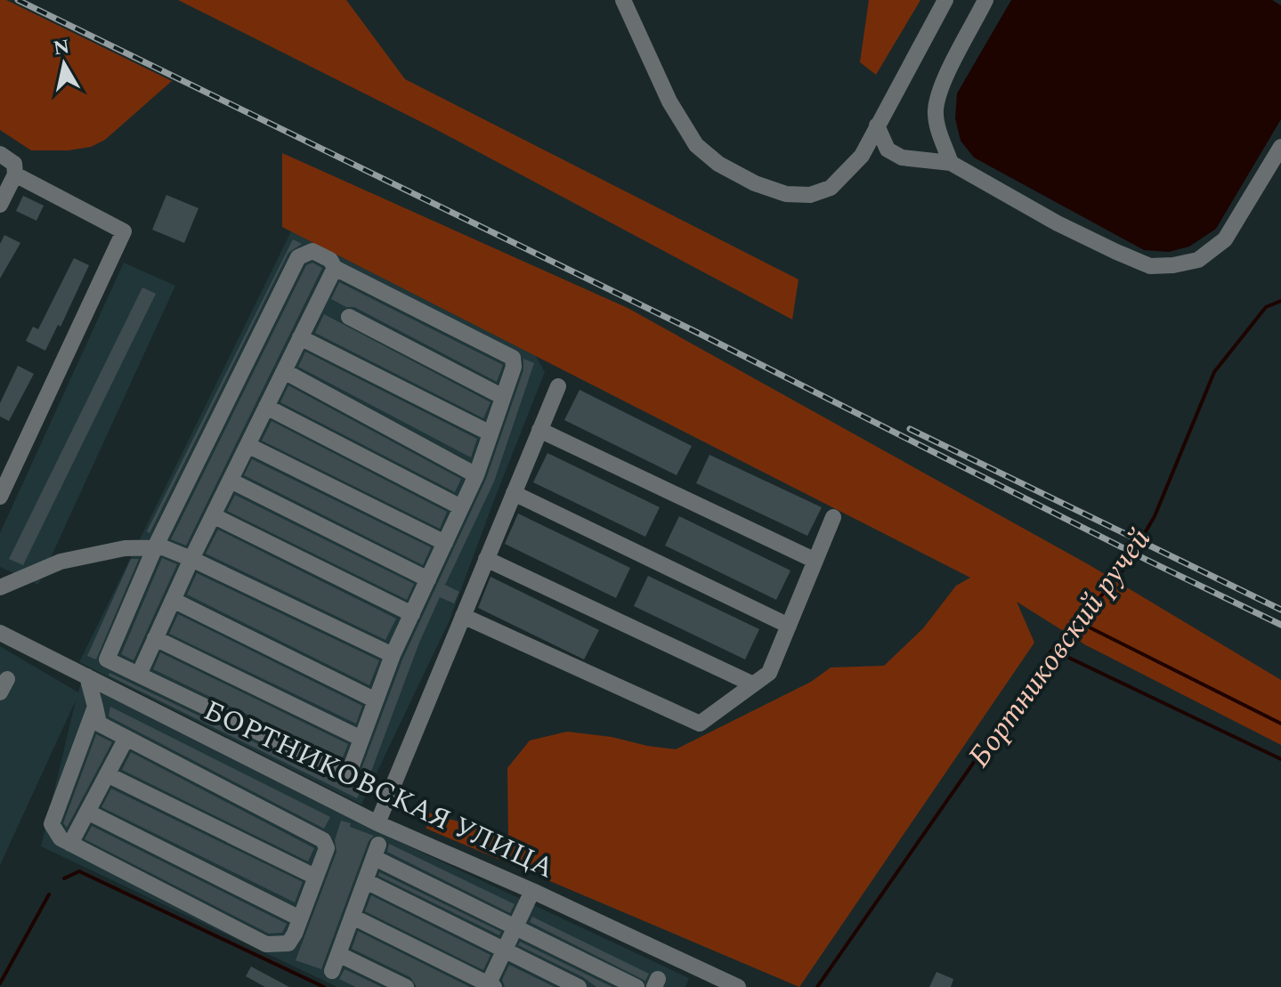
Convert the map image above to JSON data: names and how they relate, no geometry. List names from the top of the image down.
{
  "streets": {
    "street": ["БОРТНИКОВСКАЯ УЛИЦА"]
  },
  "water": ["Бортниковский ручей"],
  "north": "top"
}
